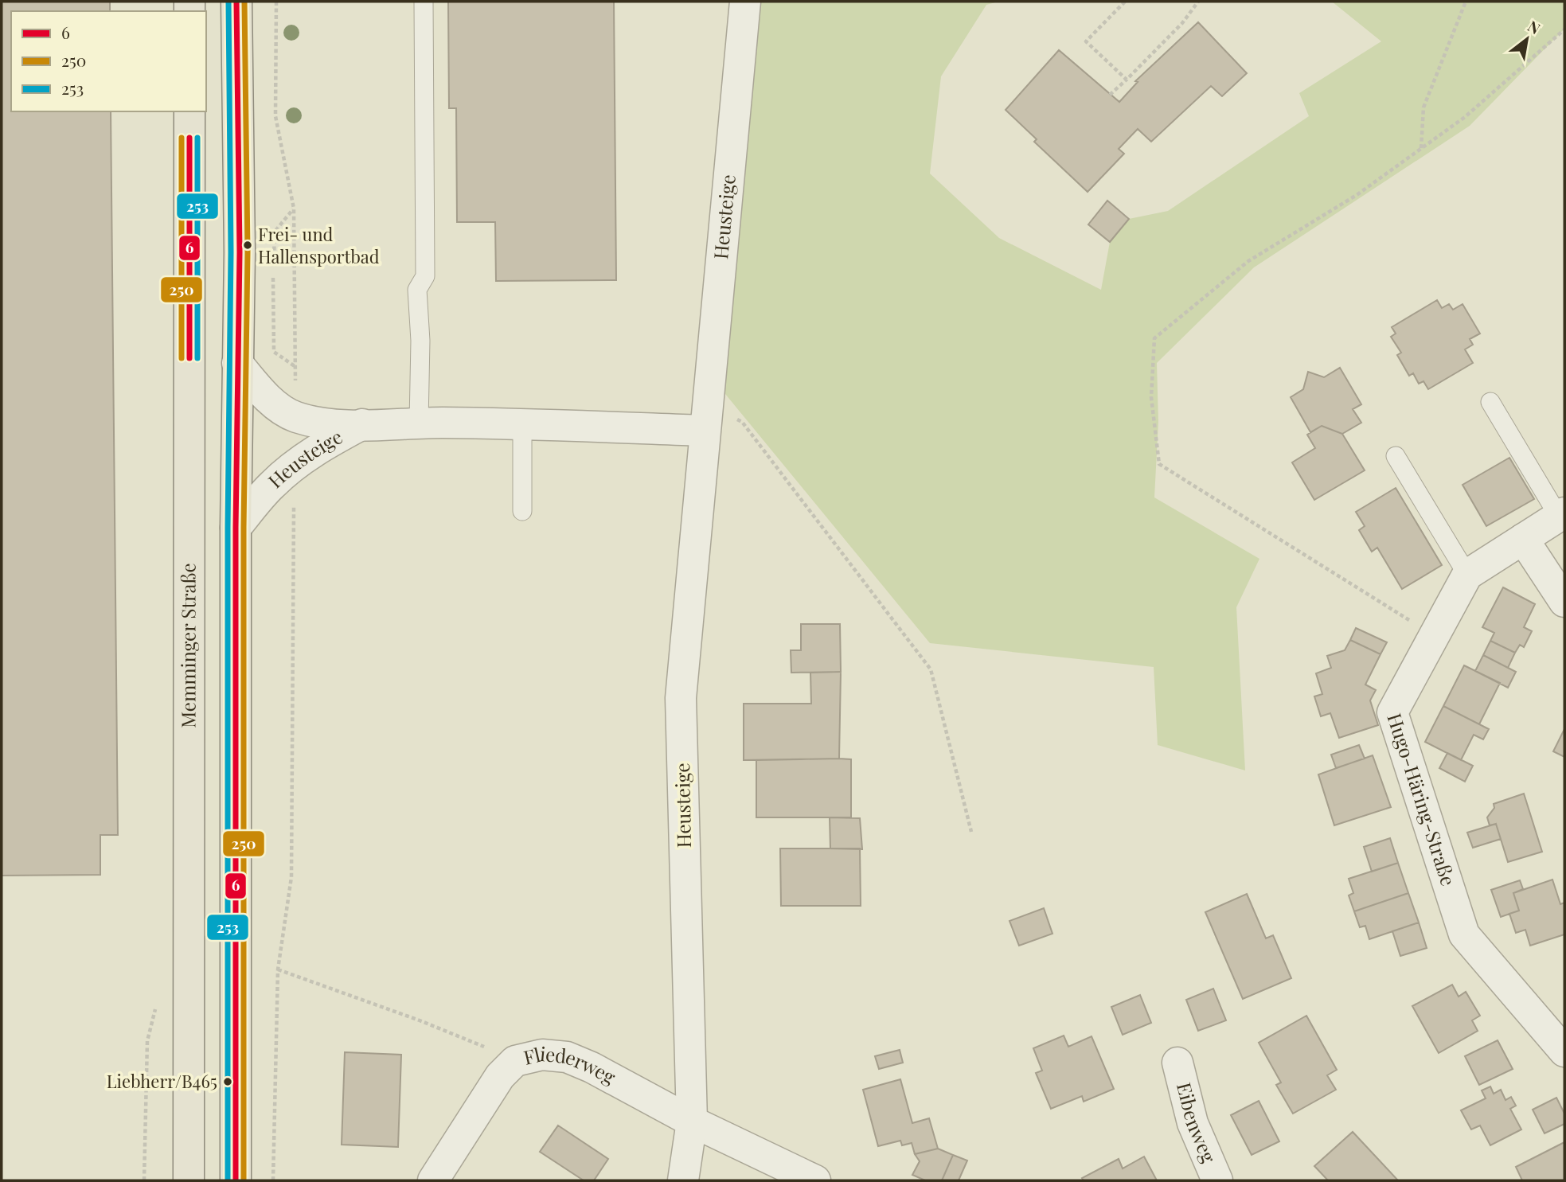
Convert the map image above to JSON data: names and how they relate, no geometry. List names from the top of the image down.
{
  "streets": {
    "main road": ["Memminger Straße"],
    "street": [
      "Heusteige",
      "Hugo-Häring-Straße",
      "Fliederweg",
      "Eibenweg"
    ]
  },
  "crossings": [
    ["Heusteige", "Fliederweg"]
  ],
  "places": ["Frei- und Hallensportbad", "Liebherr/B465"],
  "lines": ["transit line 6", "transit line 250", "transit line 253"],
  "legend": ["6", "250", "253"],
  "north": "top right"
}
